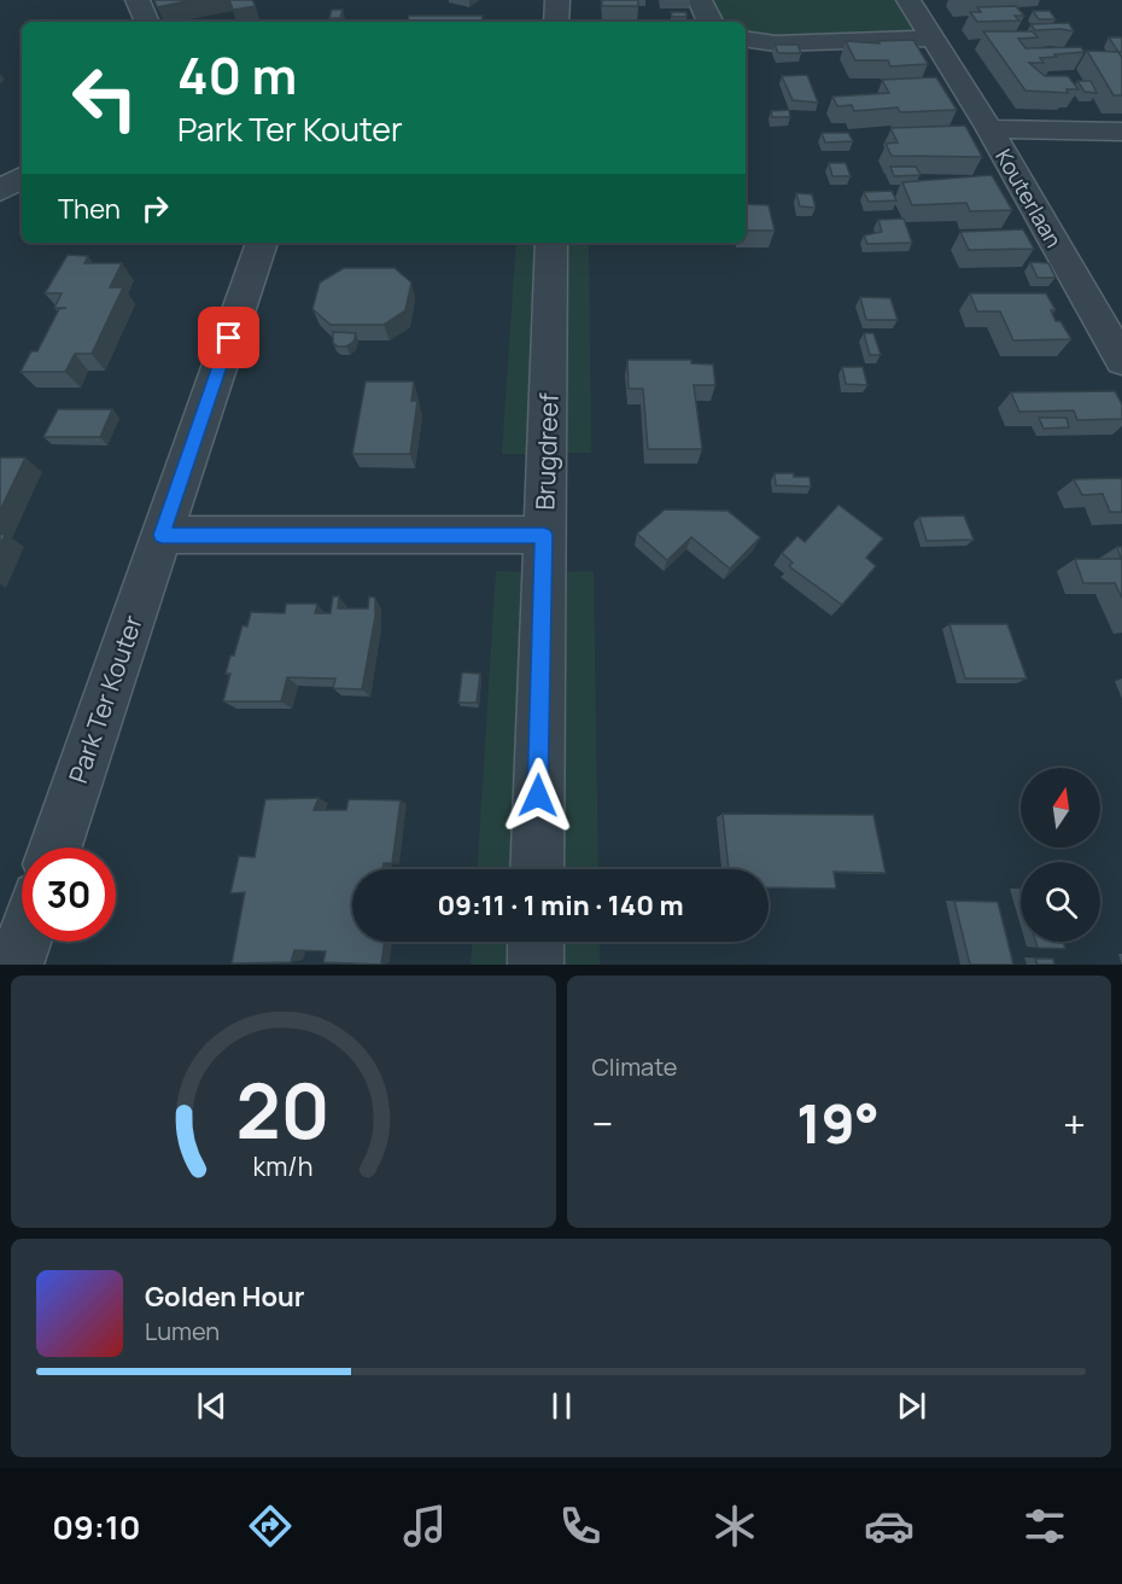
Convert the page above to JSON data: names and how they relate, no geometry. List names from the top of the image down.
{
  "streets": {
    "street": ["Kouterlaan", "Brugdreef", "Park Ter Kouter"]
  },
  "north": "top",
  "page": {
    "turn": ["40 m", "Park Ter Kouter"],
    "then": "Then",
    "limit": "30",
    "trip": "09:11 · 1 min · 140 m",
    "tile": "Climate",
    "heat": ["−", "19°", "+"],
    "song": ["Golden Hour", "Lumen"],
    "tabs": "09:10",
    "gauge": ["20", "km/h"]
  }
}
